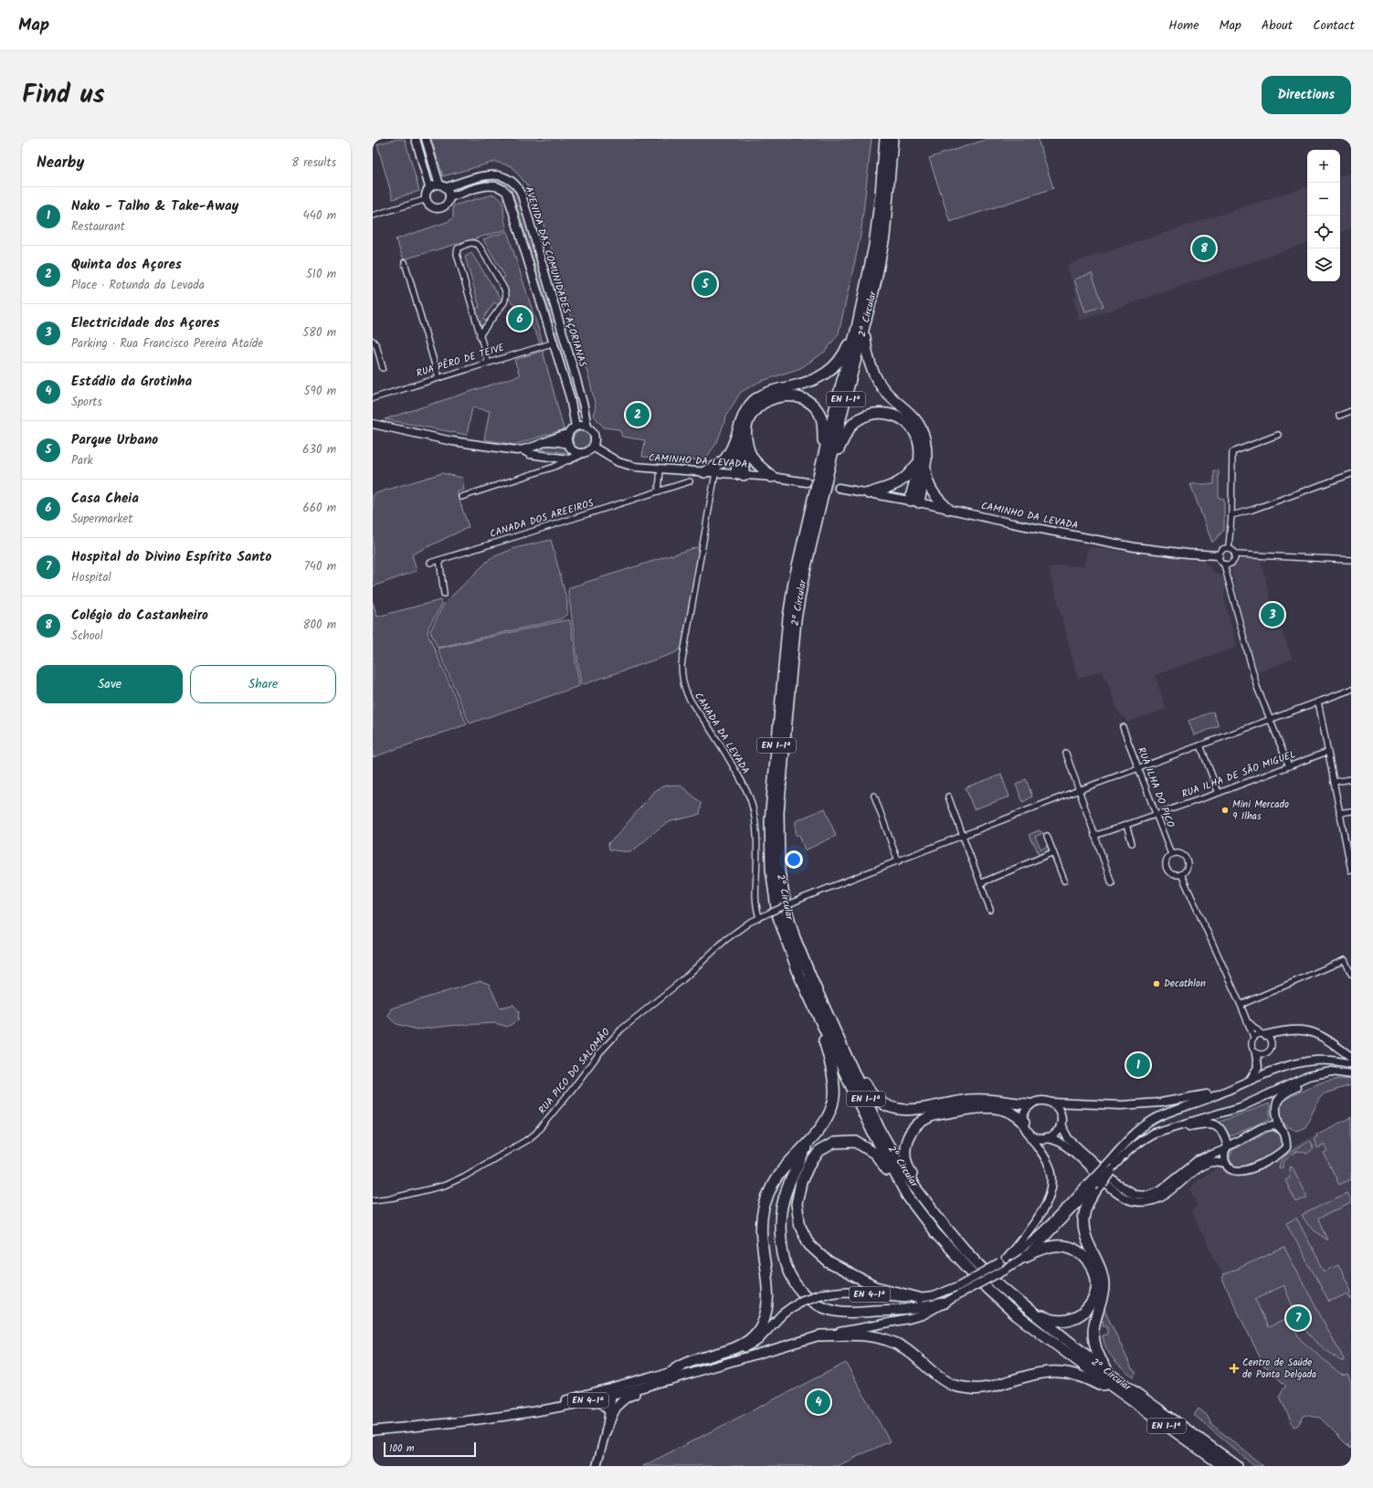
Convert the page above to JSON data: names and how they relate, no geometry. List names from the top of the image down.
{
  "streets": {
    "highway": ["2ª Circular", "EN 1-1ª"],
    "main road": ["EN 4-1ª"],
    "street": [
      "AVENIDA DAS COMUNIDADES AÇORIANAS",
      "RUA PÊRO DE TEIVE",
      "CAMINHO DA LEVADA",
      "CANADA DOS AREEIROS",
      "CANADA DA LEVADA",
      "RUA ILHA DE SÃO MIGUEL",
      "RUA ILHA DO PICO",
      "RUA PICO DO SALOMÃO"
    ]
  },
  "crossings": [
    ["AVENIDA DAS COMUNIDADES AÇORIANAS", "RUA PÊRO DE TEIVE"],
    ["AVENIDA DAS COMUNIDADES AÇORIANAS", "CAMINHO DA LEVADA"],
    ["CAMINHO DA LEVADA", "CANADA DA LEVADA"],
    ["CANADA DA LEVADA", "RUA PICO DO SALOMÃO"],
    ["RUA ILHA DE SÃO MIGUEL", "RUA ILHA DO PICO"],
    ["RUA ILHA DO PICO", "RUA PICO DO SALOMÃO"]
  ],
  "places": {
    "other": ["Mini Mercado 9 Ilhas", "Decathlon"],
    "health": ["Centro de Saúde de Ponta Delgada"]
  },
  "scale_bar": "100 m",
  "page": {
    "header": "Map",
    "nav": [
      "Home",
      "Map",
      "About",
      "Contact"
    ],
    "title": "Find us",
    "buttons": [
      "Directions",
      ["Save", "Share"]
    ],
    "heading": ["Nearby", "8 results"],
    "map_buttons": ["+", "−"],
    "list": [
      {
        "mark": "1",
        "name": "Nako - Talho & Take-Away",
        "note": "Restaurant",
        "value": "440 m"
      },
      {
        "mark": "2",
        "name": "Quinta dos Açores",
        "note": "Place · Rotunda da Levada",
        "value": "510 m"
      },
      {
        "mark": "3",
        "name": "Electricidade dos Açores",
        "note": "Parking · Rua Francisco Pereira Ataíde",
        "value": "580 m"
      },
      {
        "mark": "4",
        "name": "Estádio da Grotinha",
        "note": "Sports",
        "value": "590 m"
      },
      {
        "mark": "5",
        "name": "Parque Urbano",
        "note": "Park",
        "value": "630 m"
      },
      {
        "mark": "6",
        "name": "Casa Cheia",
        "note": "Supermarket",
        "value": "660 m"
      },
      {
        "mark": "7",
        "name": "Hospital do Divino Espírito Santo",
        "note": "Hospital",
        "value": "740 m"
      },
      {
        "mark": "8",
        "name": "Colégio do Castanheiro",
        "note": "School",
        "value": "800 m"
      }
    ],
    "pins": [
      "8",
      "5",
      "6",
      "2",
      "3",
      "1",
      "7",
      "4"
    ],
    "scale": "100 m"
  }
}
